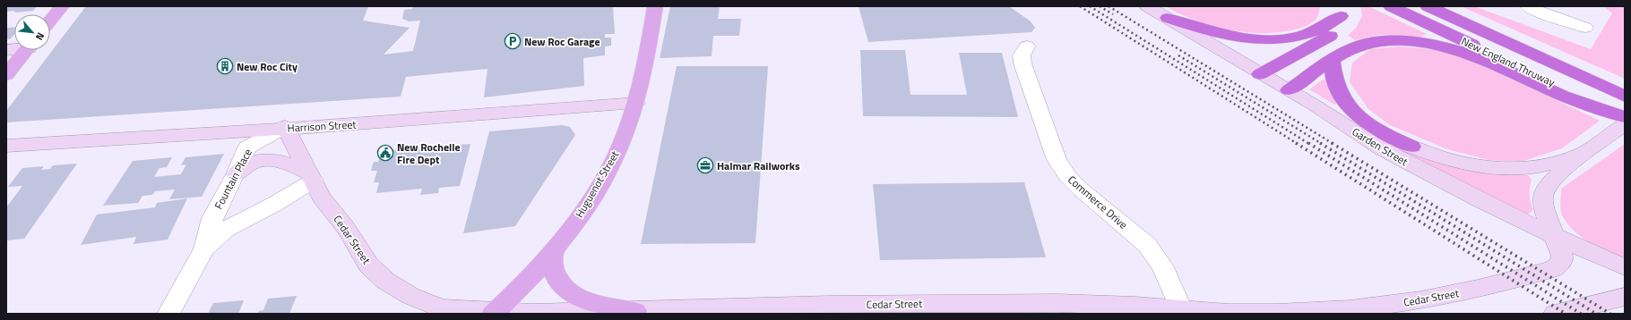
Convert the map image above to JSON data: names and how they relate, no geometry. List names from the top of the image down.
{
  "streets": {
    "highway": ["New England Thruway"],
    "main road": [
      "Harrison Street",
      "Garden Street",
      "Huguenot Street",
      "Cedar Street"
    ],
    "street": ["Fountain Place", "Commerce Drive"]
  },
  "crossings": [
    ["Harrison Street", "Fountain Place"],
    ["Harrison Street", "Huguenot Street"],
    ["Harrison Street", "Cedar Street"],
    ["Garden Street", "Cedar Street"],
    ["Fountain Place", "Cedar Street"],
    ["Huguenot Street", "Cedar Street"],
    ["Commerce Drive", "Cedar Street"]
  ],
  "places": {
    "parking": ["New Roc Garage"],
    "building": ["New Roc City"],
    "public building": ["New Rochelle Fire Dept"],
    "office": ["Halmar Railworks"]
  },
  "north": "bottom right"
}
